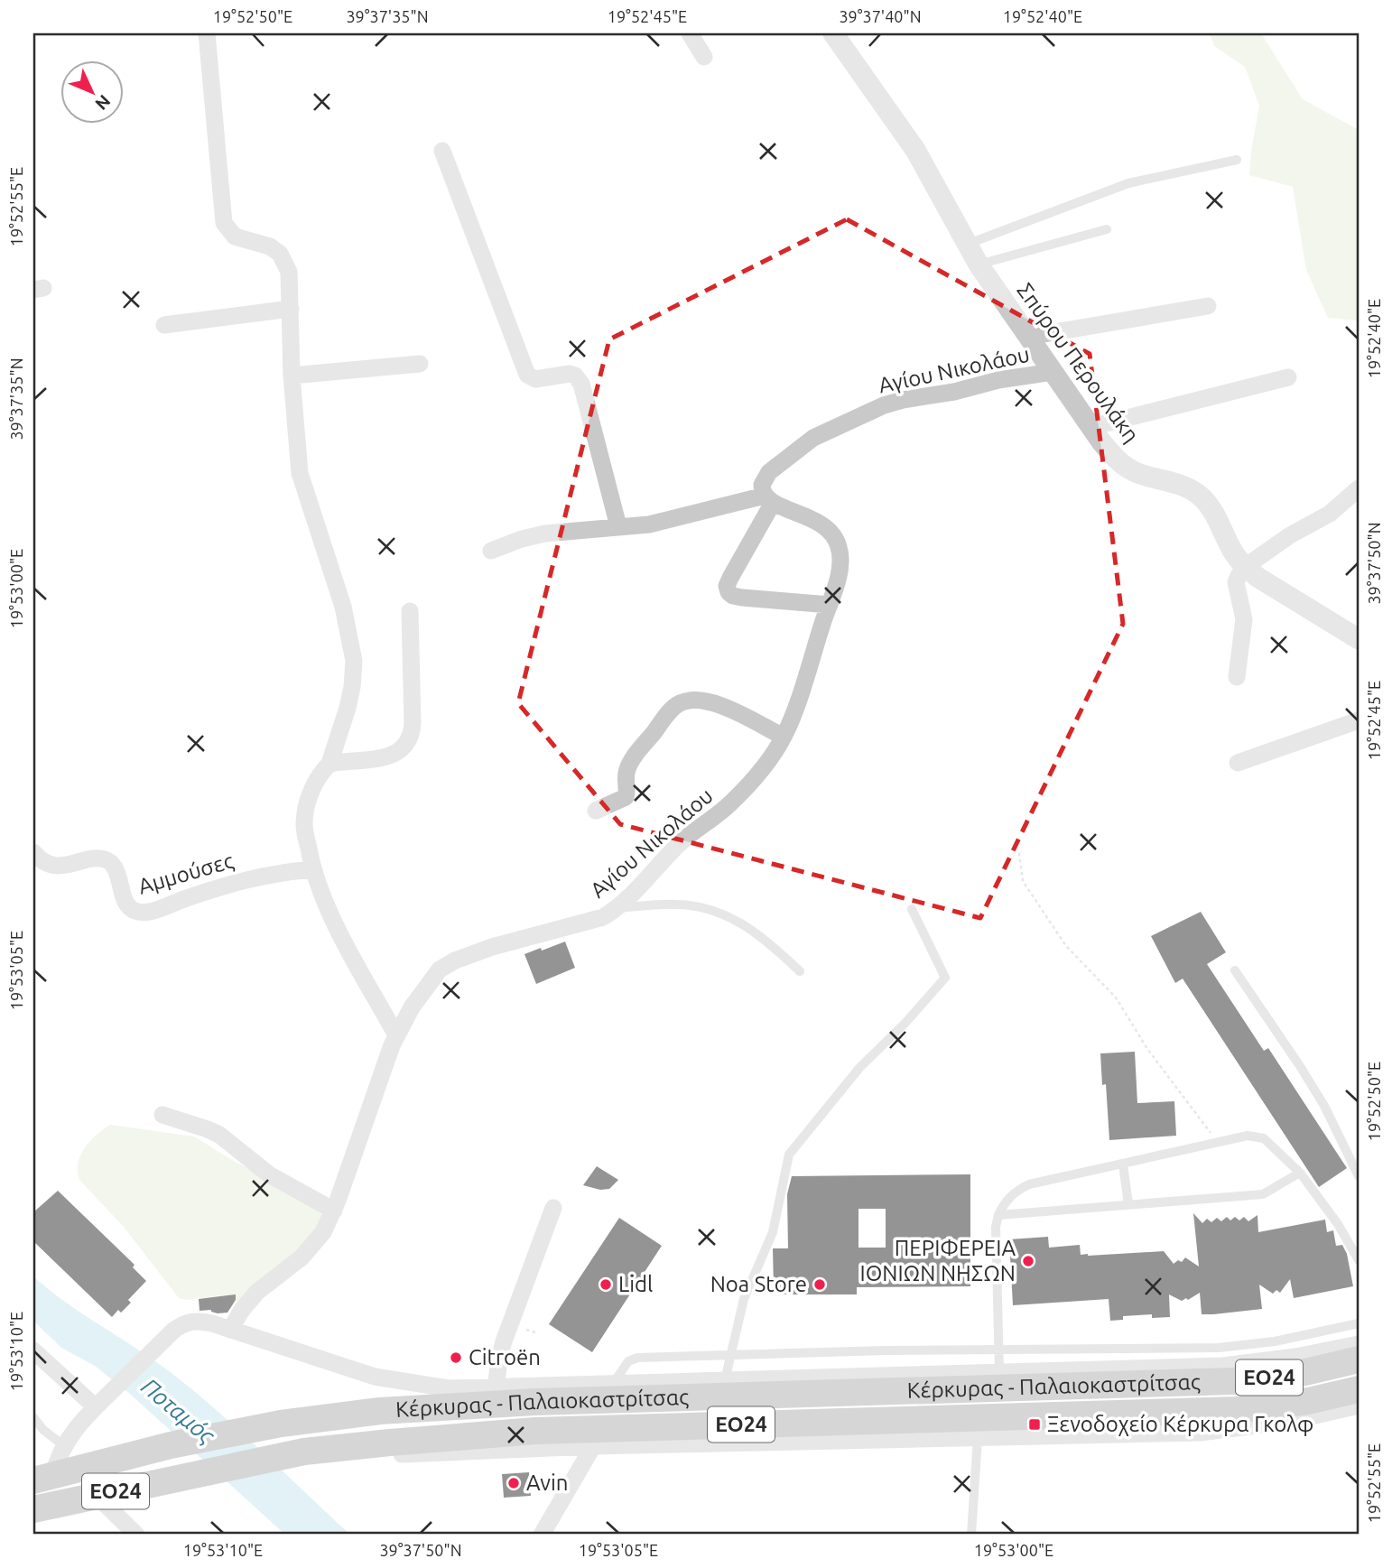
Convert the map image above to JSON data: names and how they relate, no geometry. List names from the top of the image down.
{
  "streets": {
    "main road": ["ΕΟ24", "Κέρκυρας - Παλαιοκαστρίτσας"],
    "street": ["Σπύρου Περουλάκη", "Αγίου Νικολάου", "Αμμούσες"]
  },
  "crossings": [
    ["Σπύρου Περουλάκη", "Αγίου Νικολάου"]
  ],
  "water": ["Ποταμός"],
  "places": {
    "other": [
      "ΠΕΡΙΦΕΡΕΙΑ ΙΟΝΙΩΝ ΝΗΣΩΝ",
      "Lidl",
      "Noa Store",
      "Citroën",
      "Avin"
    ],
    "transit": ["Ξενοδοχείο Κέρκυρα Γκολφ"]
  },
  "north": "bottom right",
  "coordinates": [
    "19°52'50\"E",
    "39°37'35\"N",
    "19°52'45\"E",
    "39°37'40\"N",
    "19°52'40\"E",
    "19°52'55\"E",
    "39°37'50\"N",
    "19°53'00\"E",
    "19°53'05\"E",
    "19°53'10\"E"
  ]
}
